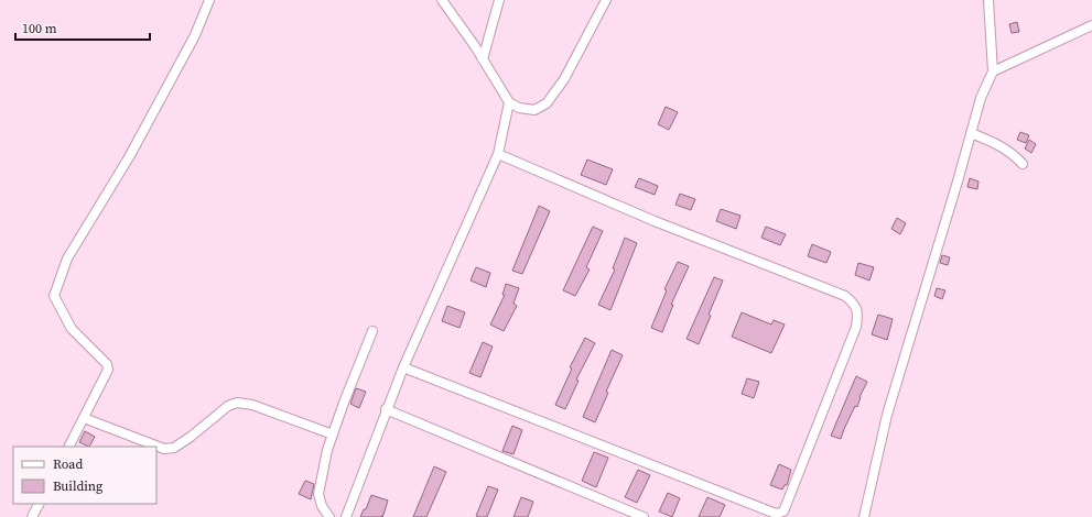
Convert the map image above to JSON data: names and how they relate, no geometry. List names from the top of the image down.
{
  "legend": ["Road", "Building"],
  "scale_bar": "100 m"
}
